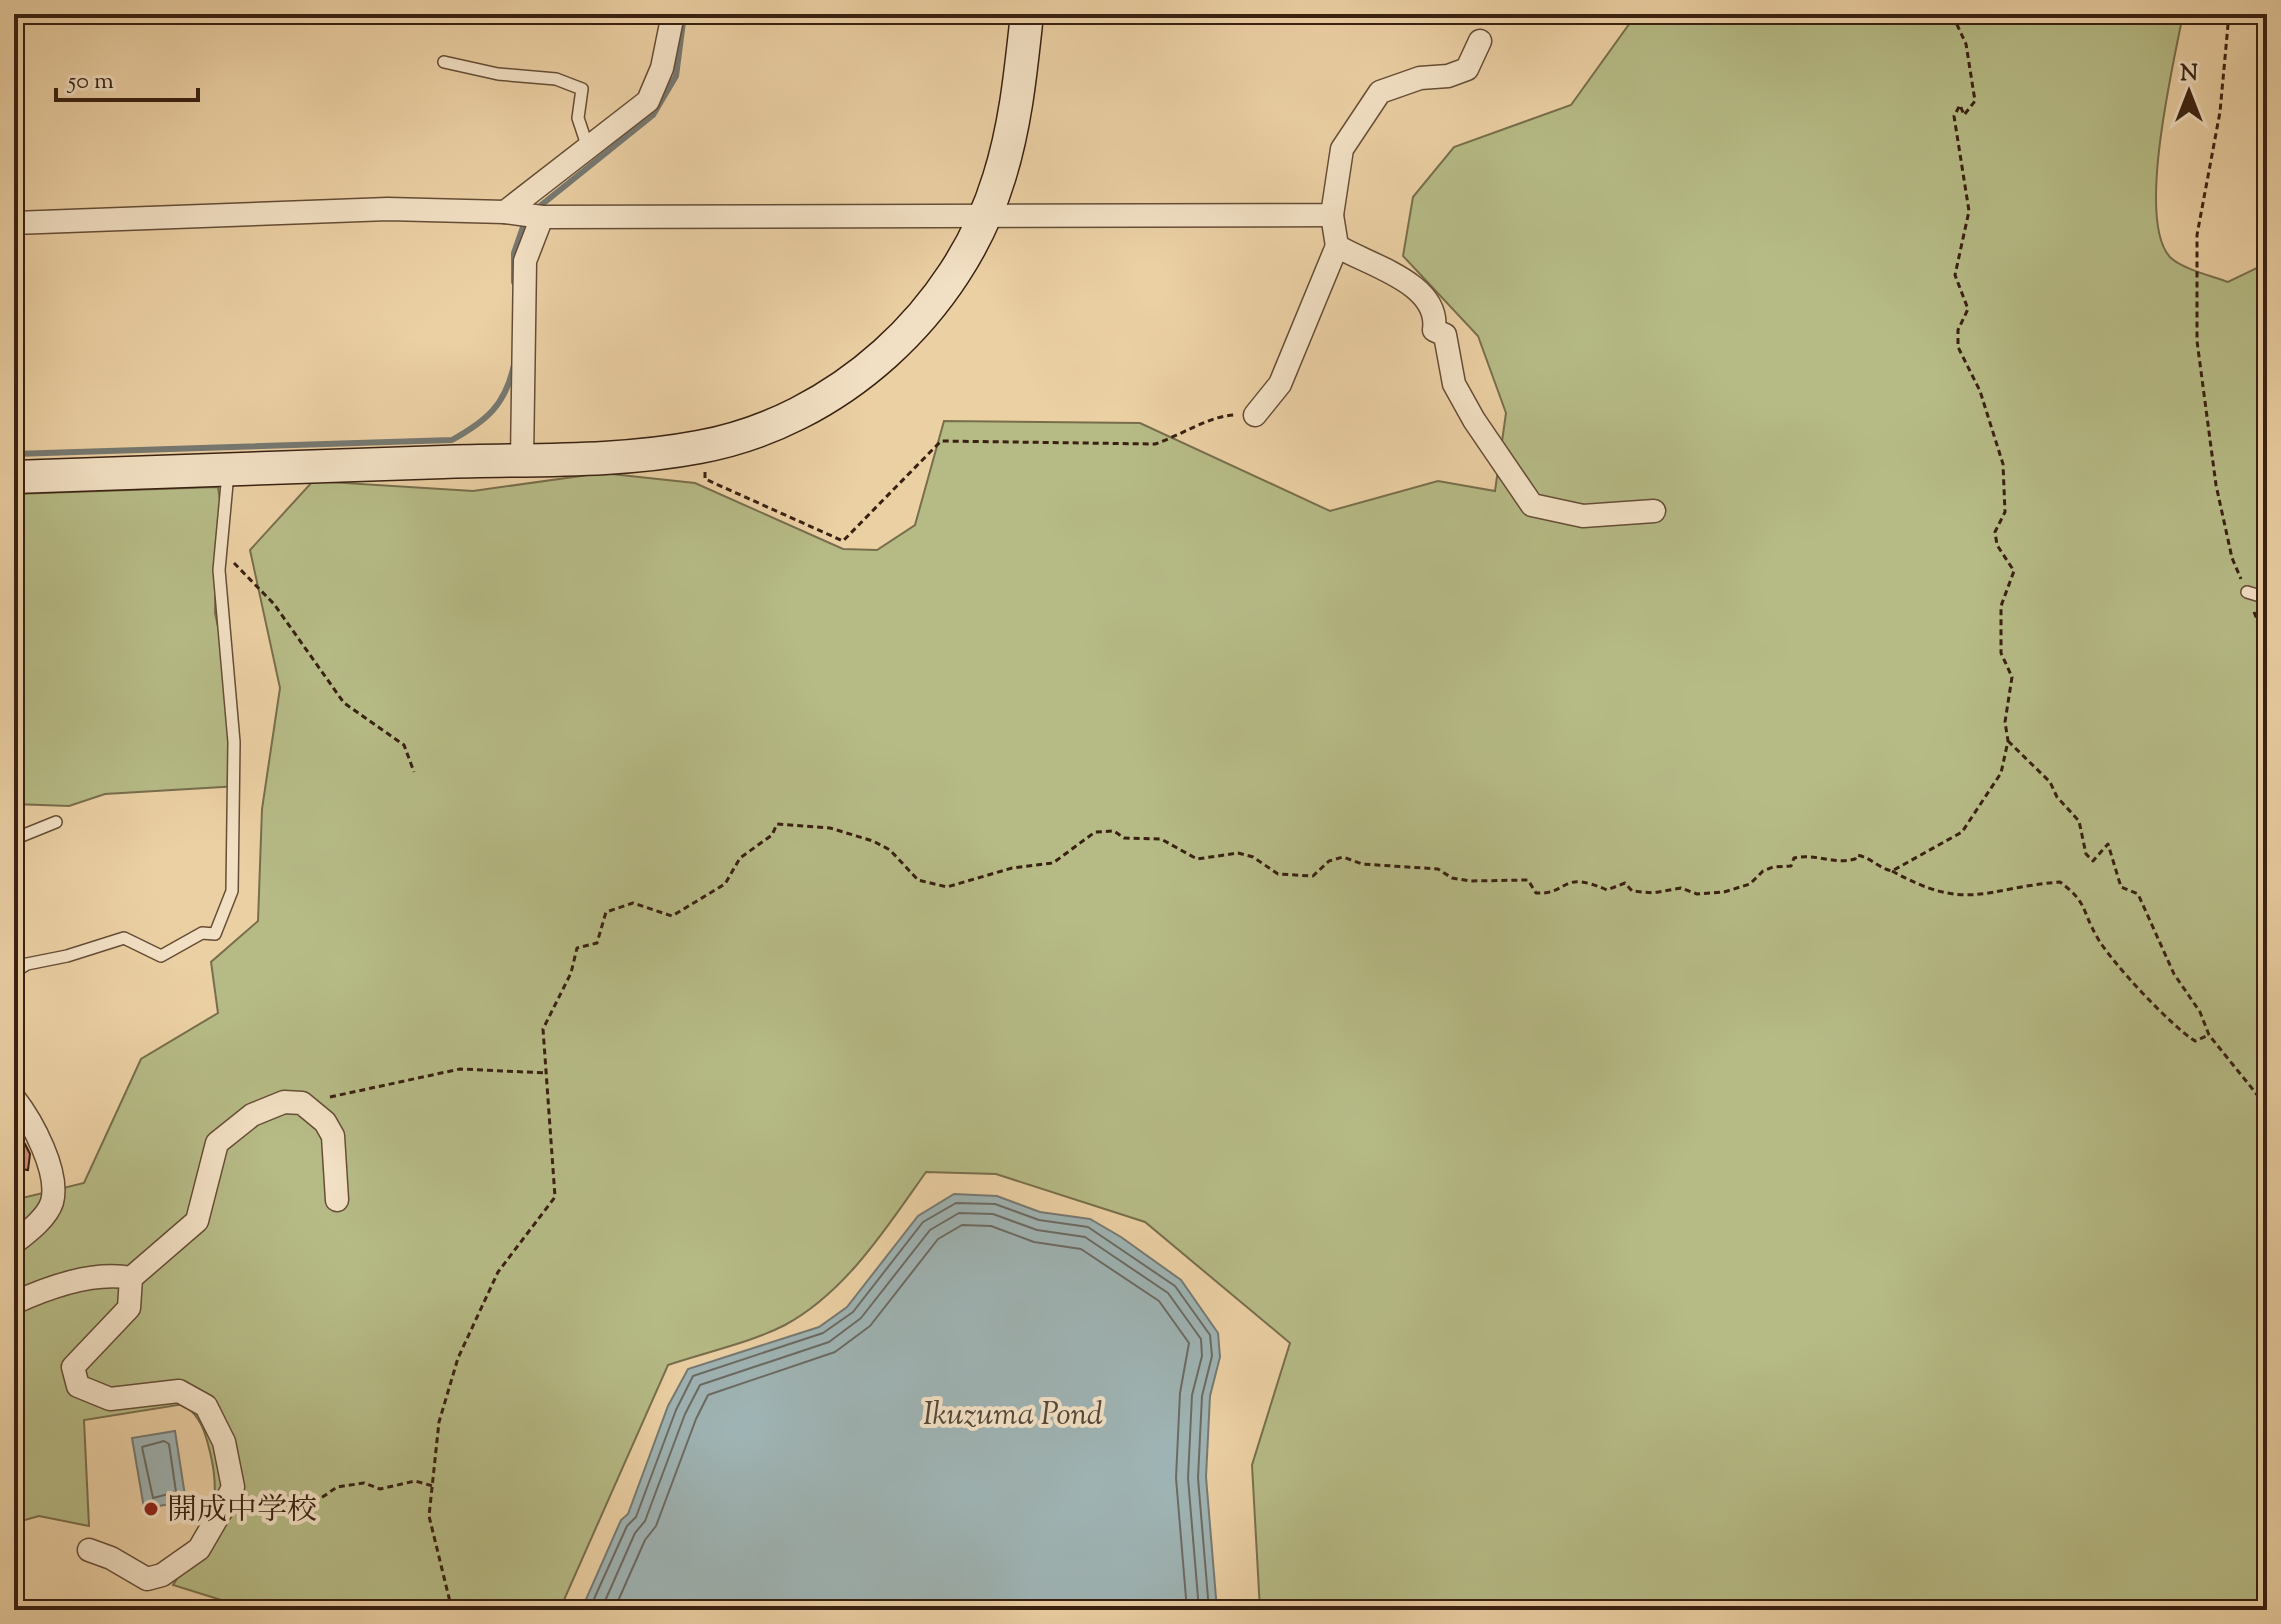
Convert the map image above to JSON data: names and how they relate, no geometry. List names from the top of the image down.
{
  "water": ["Ikuzuma Pond"],
  "places": ["開成中学校"],
  "scale_bar": "50 m",
  "north": "top"
}
